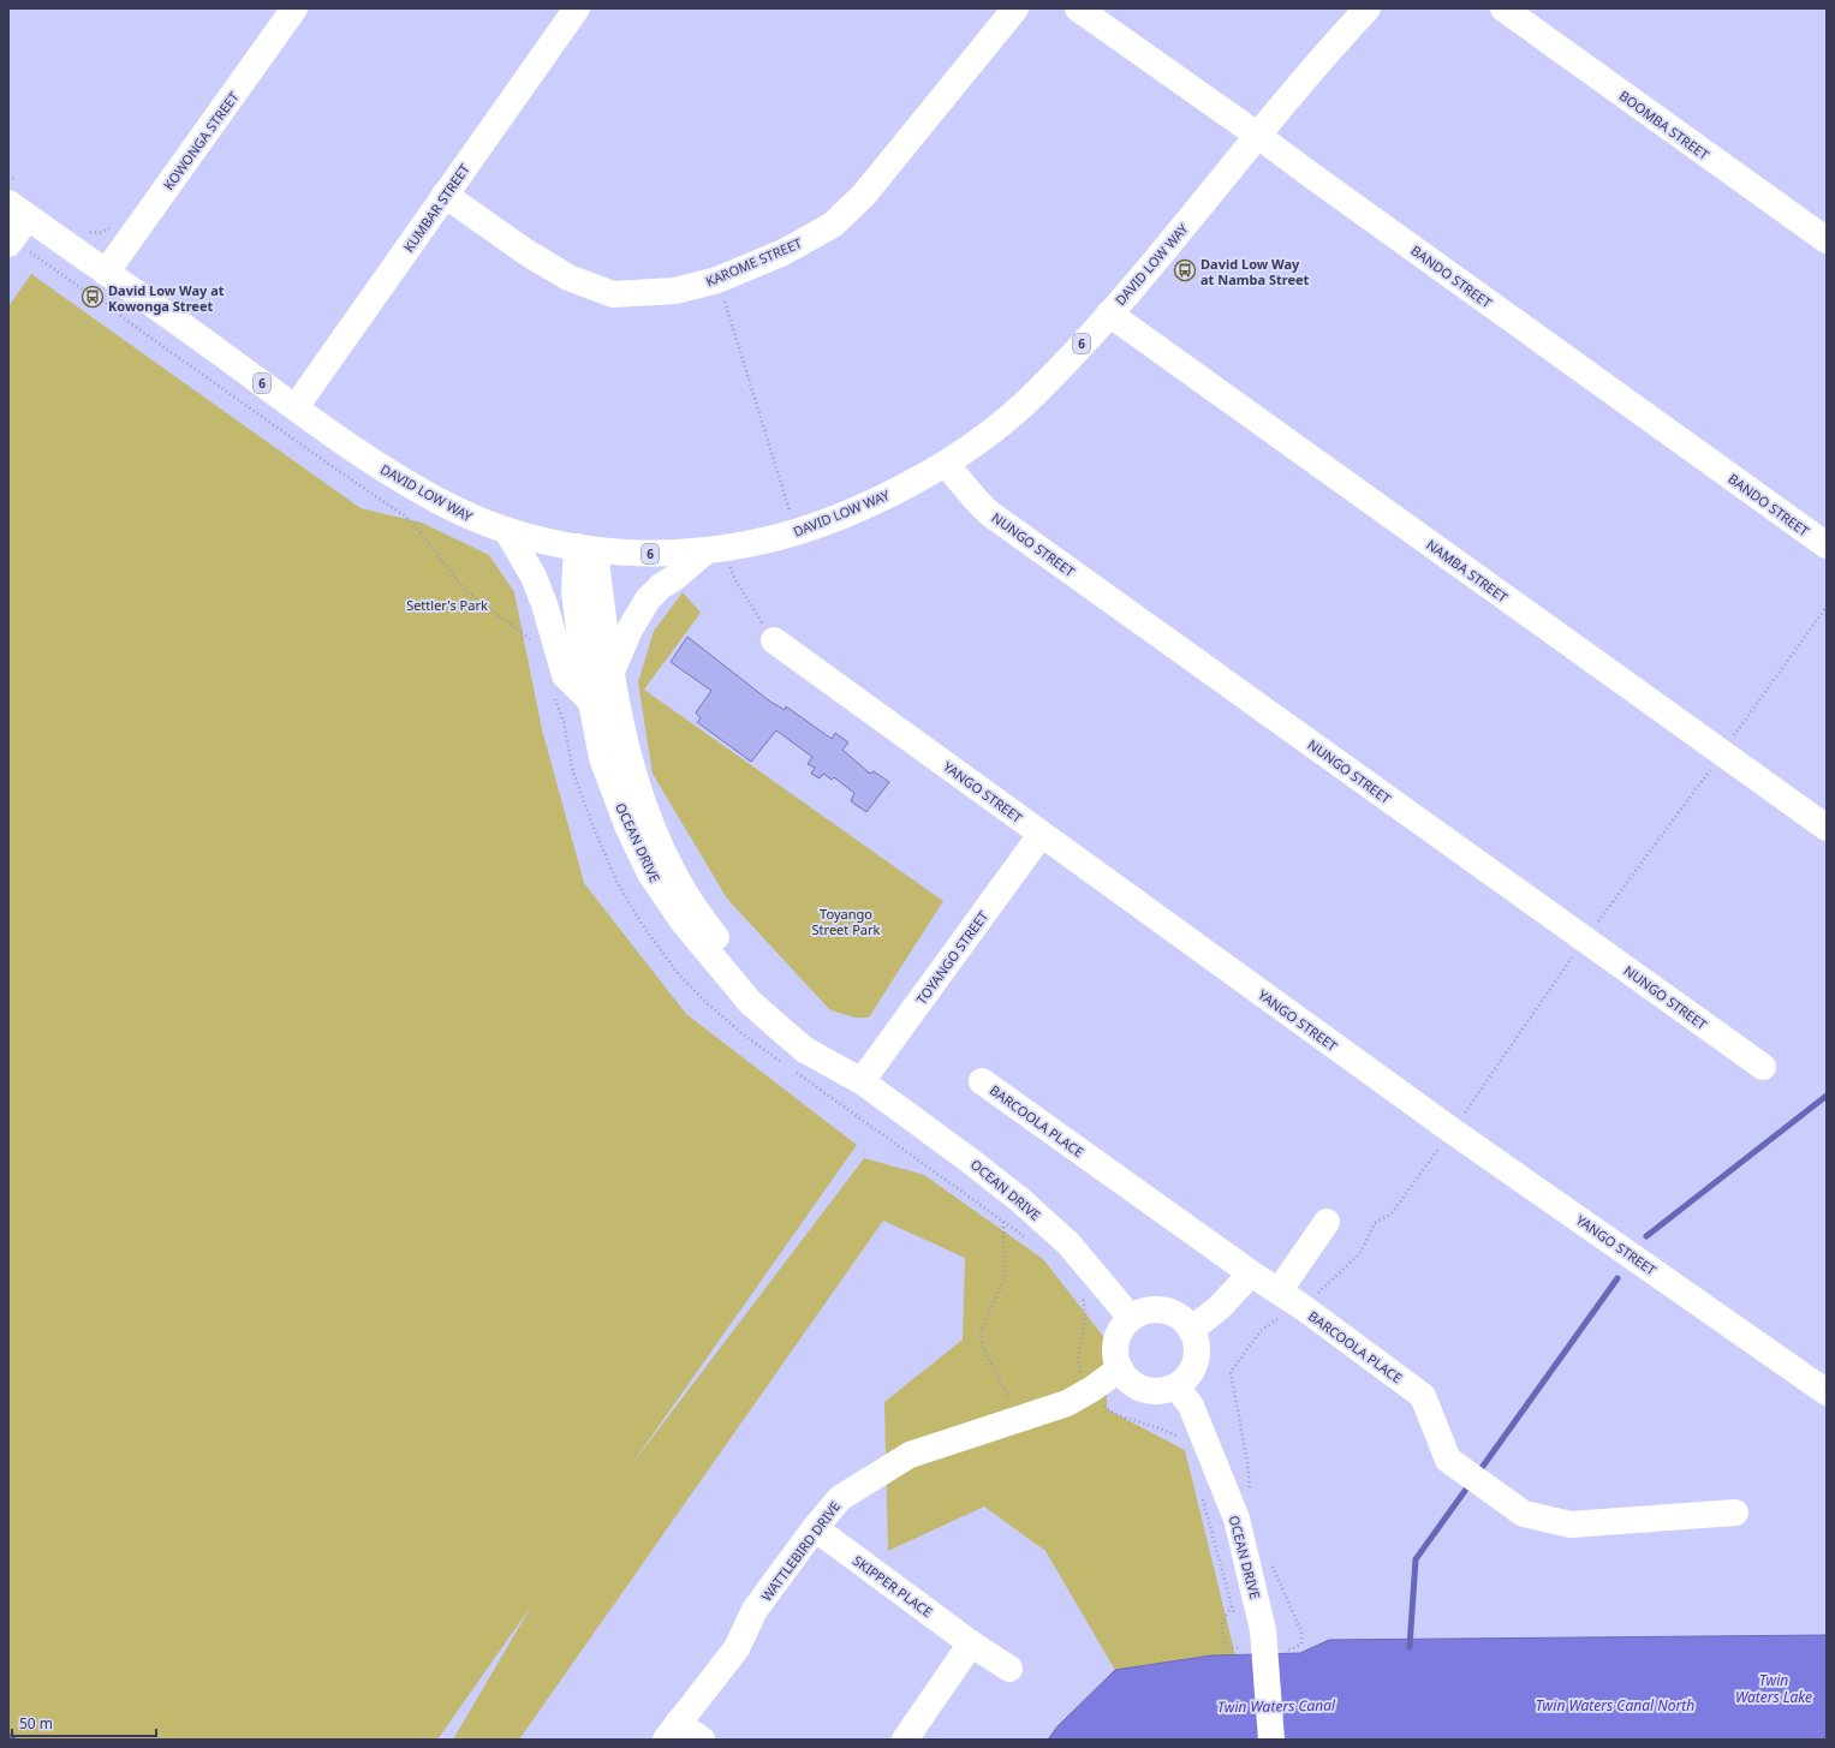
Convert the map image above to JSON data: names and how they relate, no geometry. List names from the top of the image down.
{
  "streets": {
    "street": [
      "BOOMBA STREET",
      "KOWONGA STREET",
      "KUMBAR STREET",
      "KAROME STREET",
      "DAVID LOW WAY",
      "BANDO STREET",
      "6",
      "NUNGO STREET",
      "NAMBA STREET",
      "YANGO STREET",
      "OCEAN DRIVE",
      "TOYANGO STREET",
      "BARCOOLA PLACE",
      "WATTLEBIRD DRIVE",
      "SKIPPER PLACE"
    ]
  },
  "crossings": [
    ["KOWONGA STREET", "DAVID LOW WAY"],
    ["KUMBAR STREET", "KAROME STREET"],
    ["KUMBAR STREET", "DAVID LOW WAY"],
    ["DAVID LOW WAY", "BANDO STREET"],
    ["DAVID LOW WAY", "NUNGO STREET"],
    ["DAVID LOW WAY", "NAMBA STREET"],
    ["DAVID LOW WAY", "OCEAN DRIVE"],
    ["YANGO STREET", "TOYANGO STREET"],
    ["OCEAN DRIVE", "TOYANGO STREET"],
    ["OCEAN DRIVE", "WATTLEBIRD DRIVE"],
    ["WATTLEBIRD DRIVE", "SKIPPER PLACE"]
  ],
  "water": ["Twin Waters Lake", "Twin Waters Canal North", "Twin Waters Canal"],
  "parks": ["Settler's Park", "Toyango Street Park"],
  "places": {
    "bus stop": ["David Low Way at Namba Street", "David Low Way at Kowonga Street"]
  },
  "scale_bar": "50 m"
}
